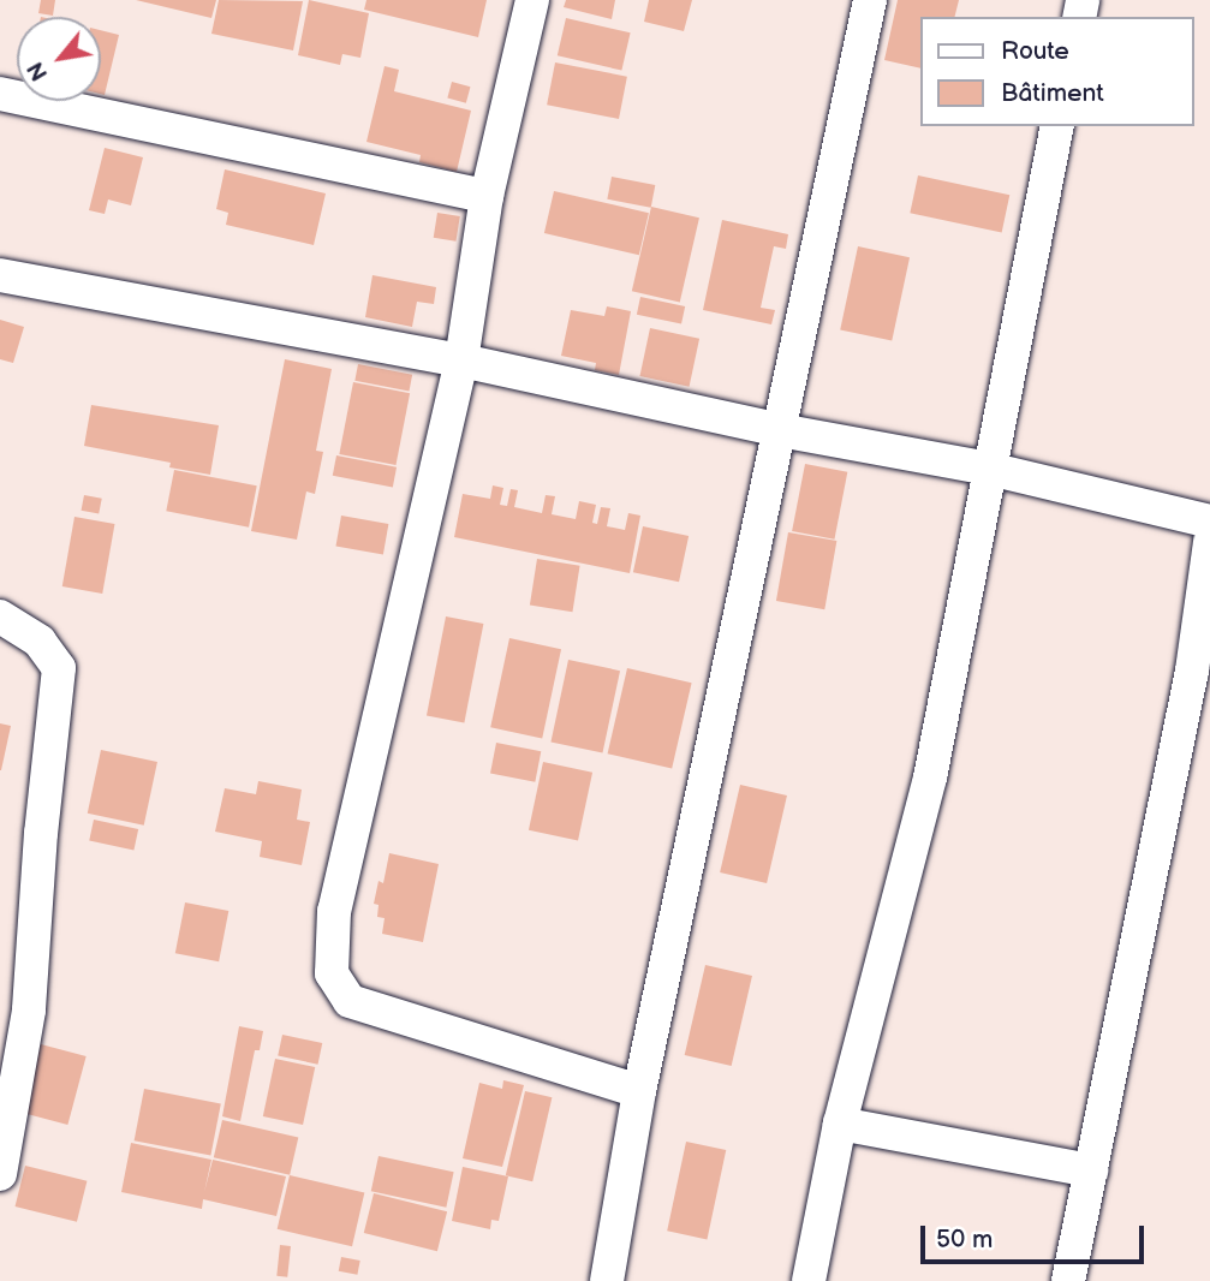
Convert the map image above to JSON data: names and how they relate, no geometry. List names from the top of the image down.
{
  "legend": ["Route", "Bâtiment"],
  "scale_bar": "50 m",
  "north": "bottom left"
}
